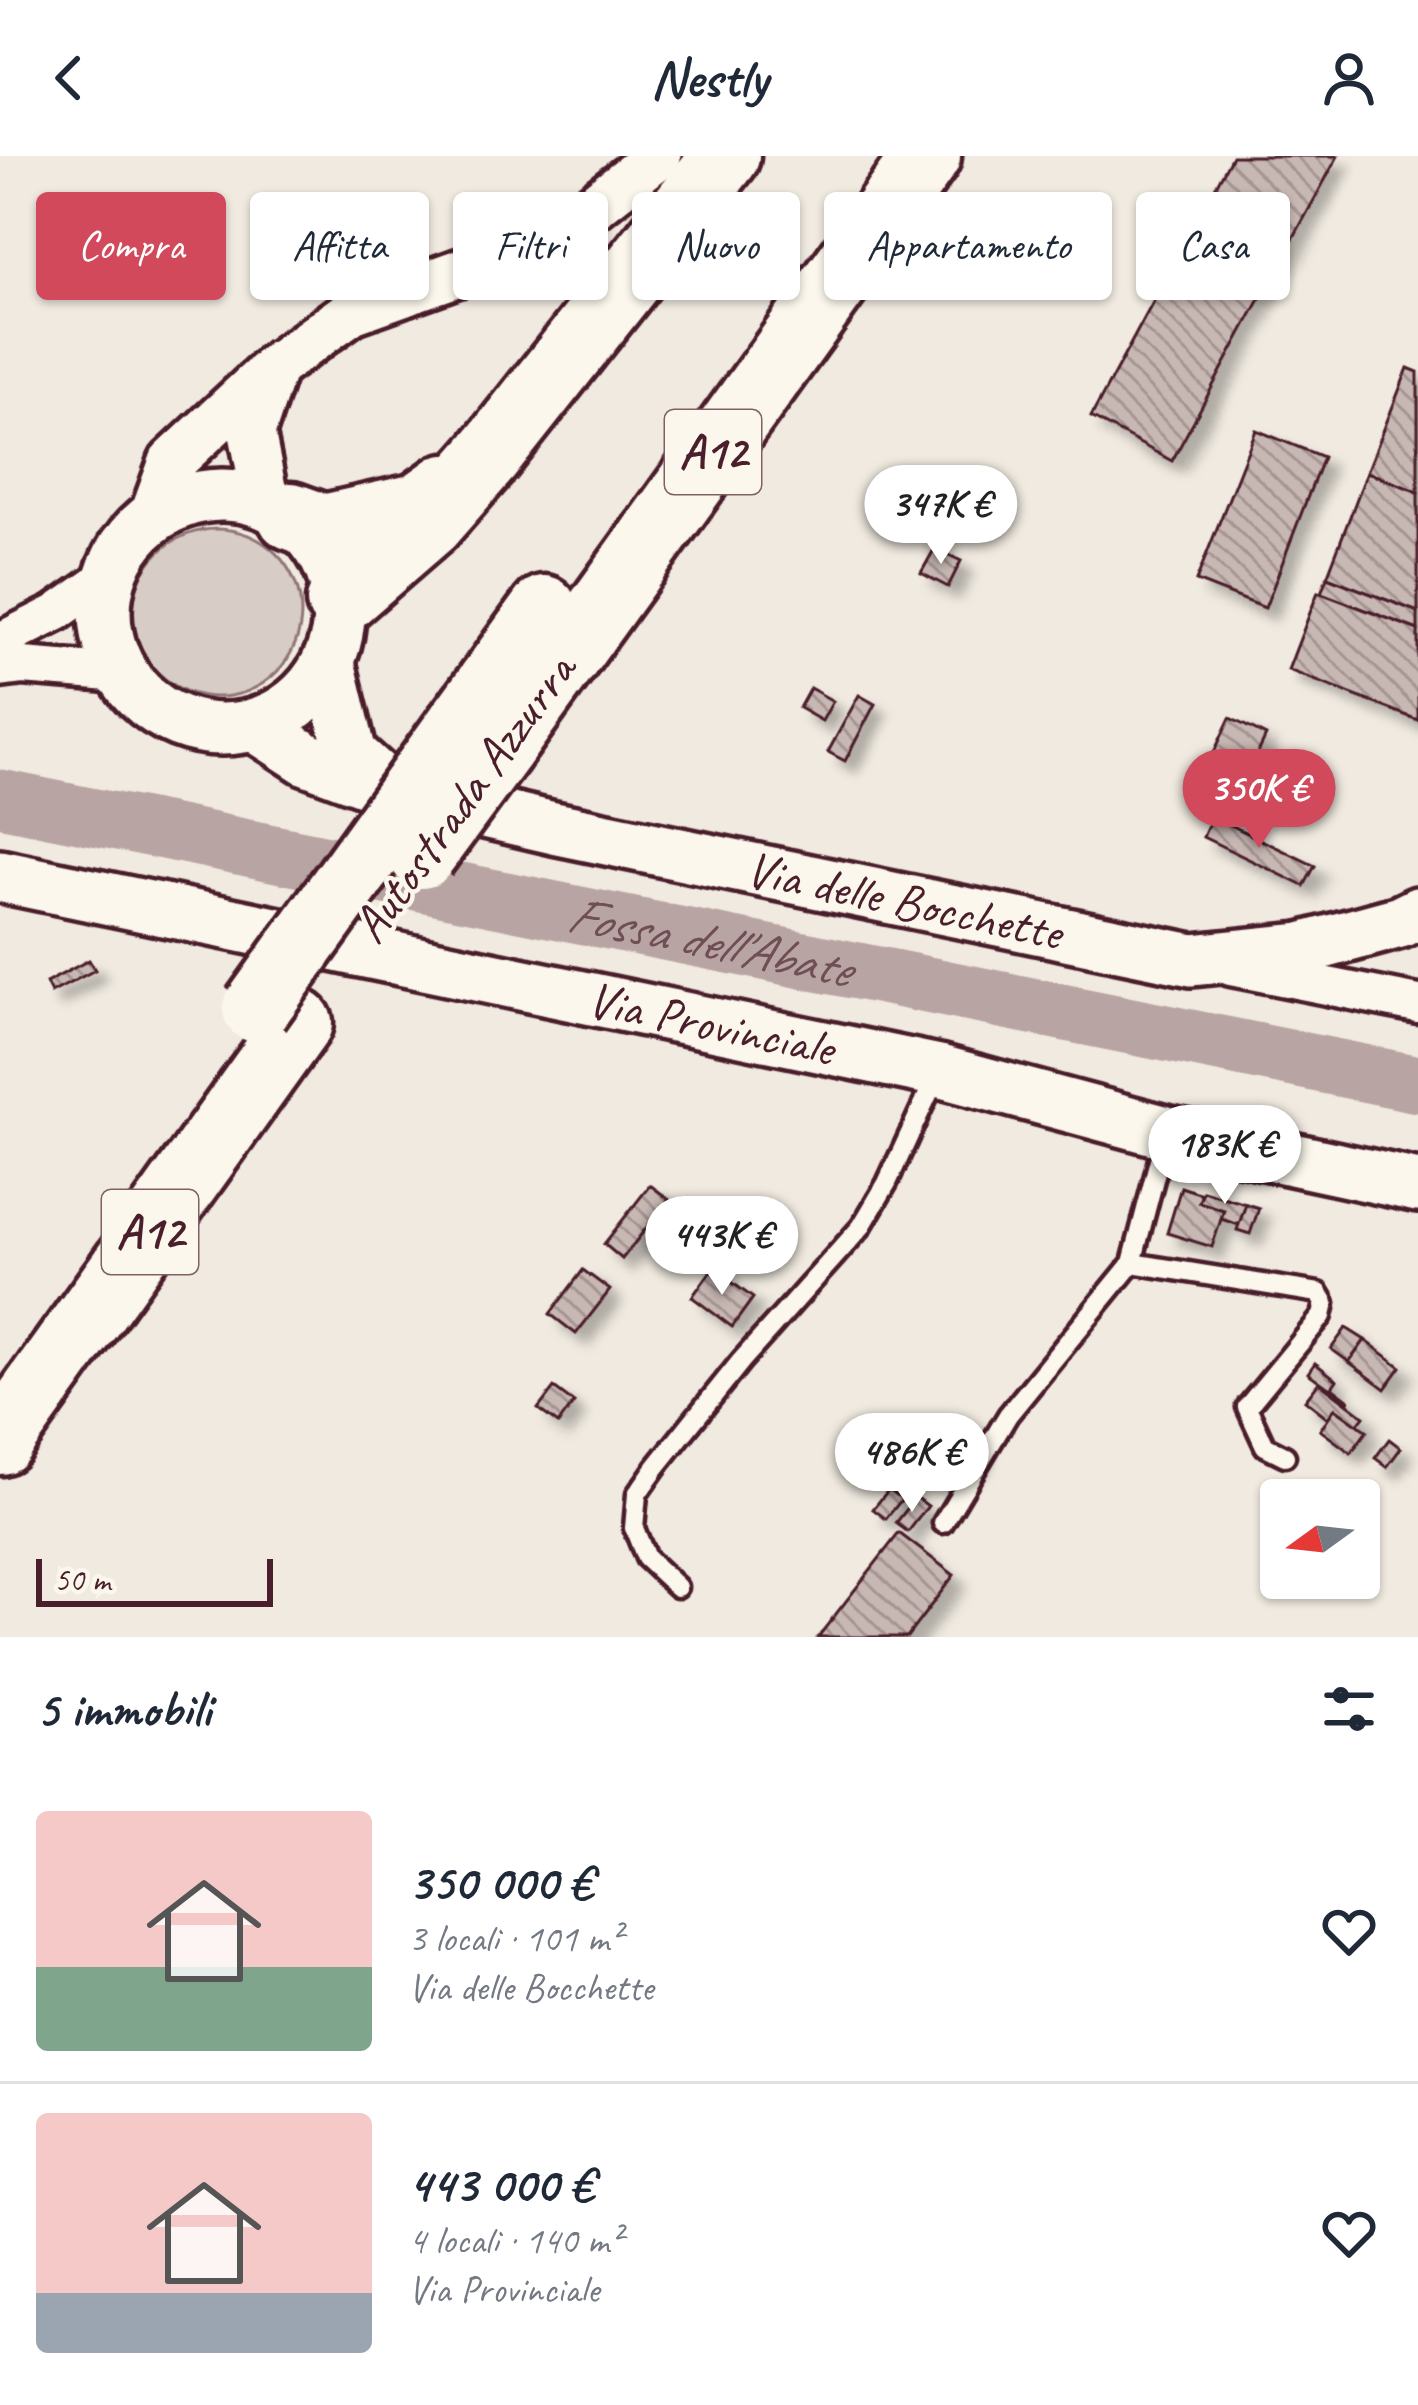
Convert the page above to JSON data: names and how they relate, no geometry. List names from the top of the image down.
{
  "streets": {
    "highway": ["A12", "Autostrada Azzurra"],
    "main road": ["Via delle Bocchette", "Via Provinciale"]
  },
  "water": ["Fossa dell'Abate"],
  "scale_bar": "50 m",
  "north": "left",
  "page": {
    "header": "Nestly",
    "chip": [
      "Compra",
      "Affitta",
      "Filtri",
      "Nuovo",
      "Appartamento",
      "Casa"
    ],
    "price": [
      "347K €",
      "350K €",
      "183K €",
      "443K €",
      "486K €"
    ],
    "scale": "50 m",
    "heading": "5 immobili",
    "list": [
      {
        "name": "350 000 €",
        "note": "3 locali · 101 m² · Via delle Bocchette"
      },
      {
        "name": "443 000 €",
        "note": "4 locali · 140 m² · Via Provinciale"
      }
    ]
  }
}
